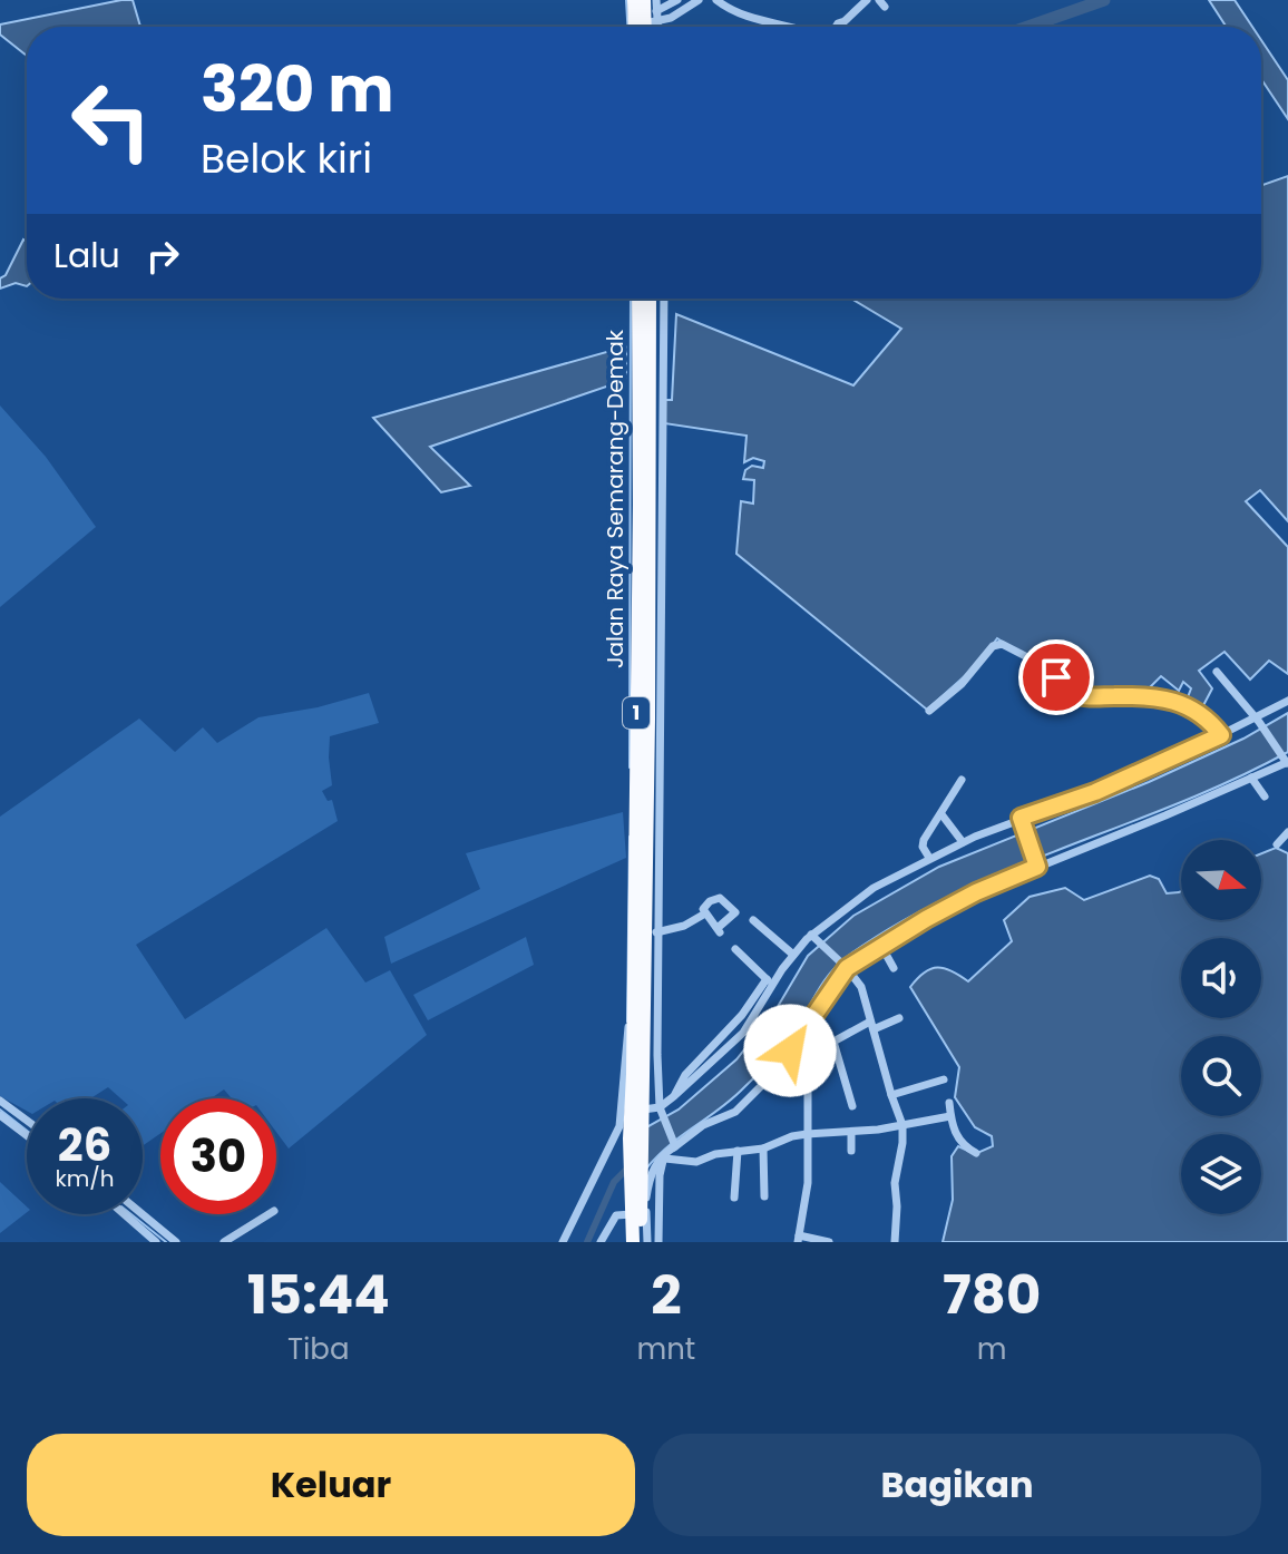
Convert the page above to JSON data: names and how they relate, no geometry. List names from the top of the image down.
{
  "streets": {
    "highway": ["Jalan Raya Semarang-Demak", "1"]
  },
  "crossings": [
    ["Jalan Raya Semarang-Demak", "1"]
  ],
  "north": "right",
  "page": {
    "turn": ["320 m", "Belok kiri"],
    "then": "Lalu",
    "speed": "26 km/h",
    "limit": "30",
    "eta": [
      "15:44",
      "Tiba",
      "2",
      "mnt",
      "780",
      "m"
    ],
    "buttons": ["Keluar", "Bagikan"]
  }
}
